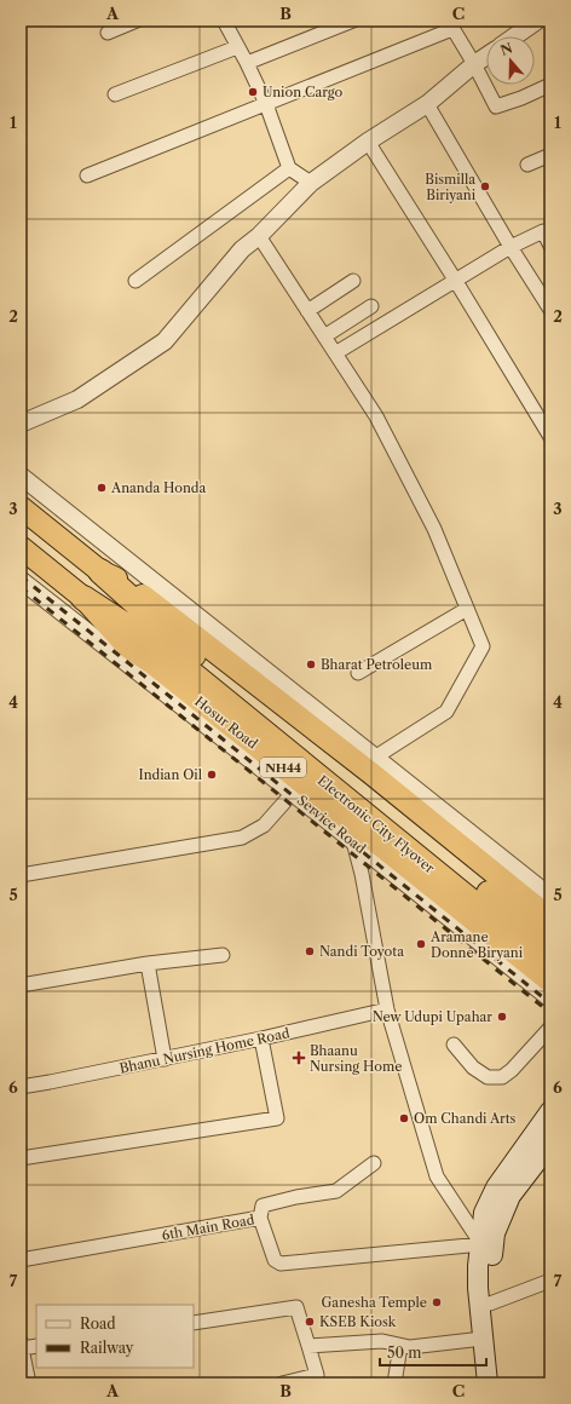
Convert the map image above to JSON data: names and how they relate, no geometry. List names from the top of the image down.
{
  "streets": {
    "highway": ["Hosur Road", "NH44", "Electronic City Flyover"],
    "street": ["Service Road", "Bhanu Nursing Home Road", "6th Main Road"]
  },
  "crossings": [
    ["Hosur Road", "Electronic City Flyover"]
  ],
  "places": {
    "other": [
      "Union Cargo",
      "Bismilla Biriyani",
      "Ananda Honda",
      "Bharat Petroleum",
      "Indian Oil",
      "Aramane Donne Biryani",
      "Nandi Toyota",
      "New Udupi Upahar",
      "Om Chandi Arts",
      "Ganesha Temple",
      "KSEB Kiosk"
    ],
    "health": ["Bhaanu Nursing Home"]
  },
  "legend": ["Road", "Railway"],
  "scale_bar": "50 m",
  "north": "top",
  "grid": {
    "columns": ["A", "B", "C"],
    "rows": [
      "1",
      "2",
      "3",
      "4",
      "5",
      "6",
      "7"
    ]
  }
}
